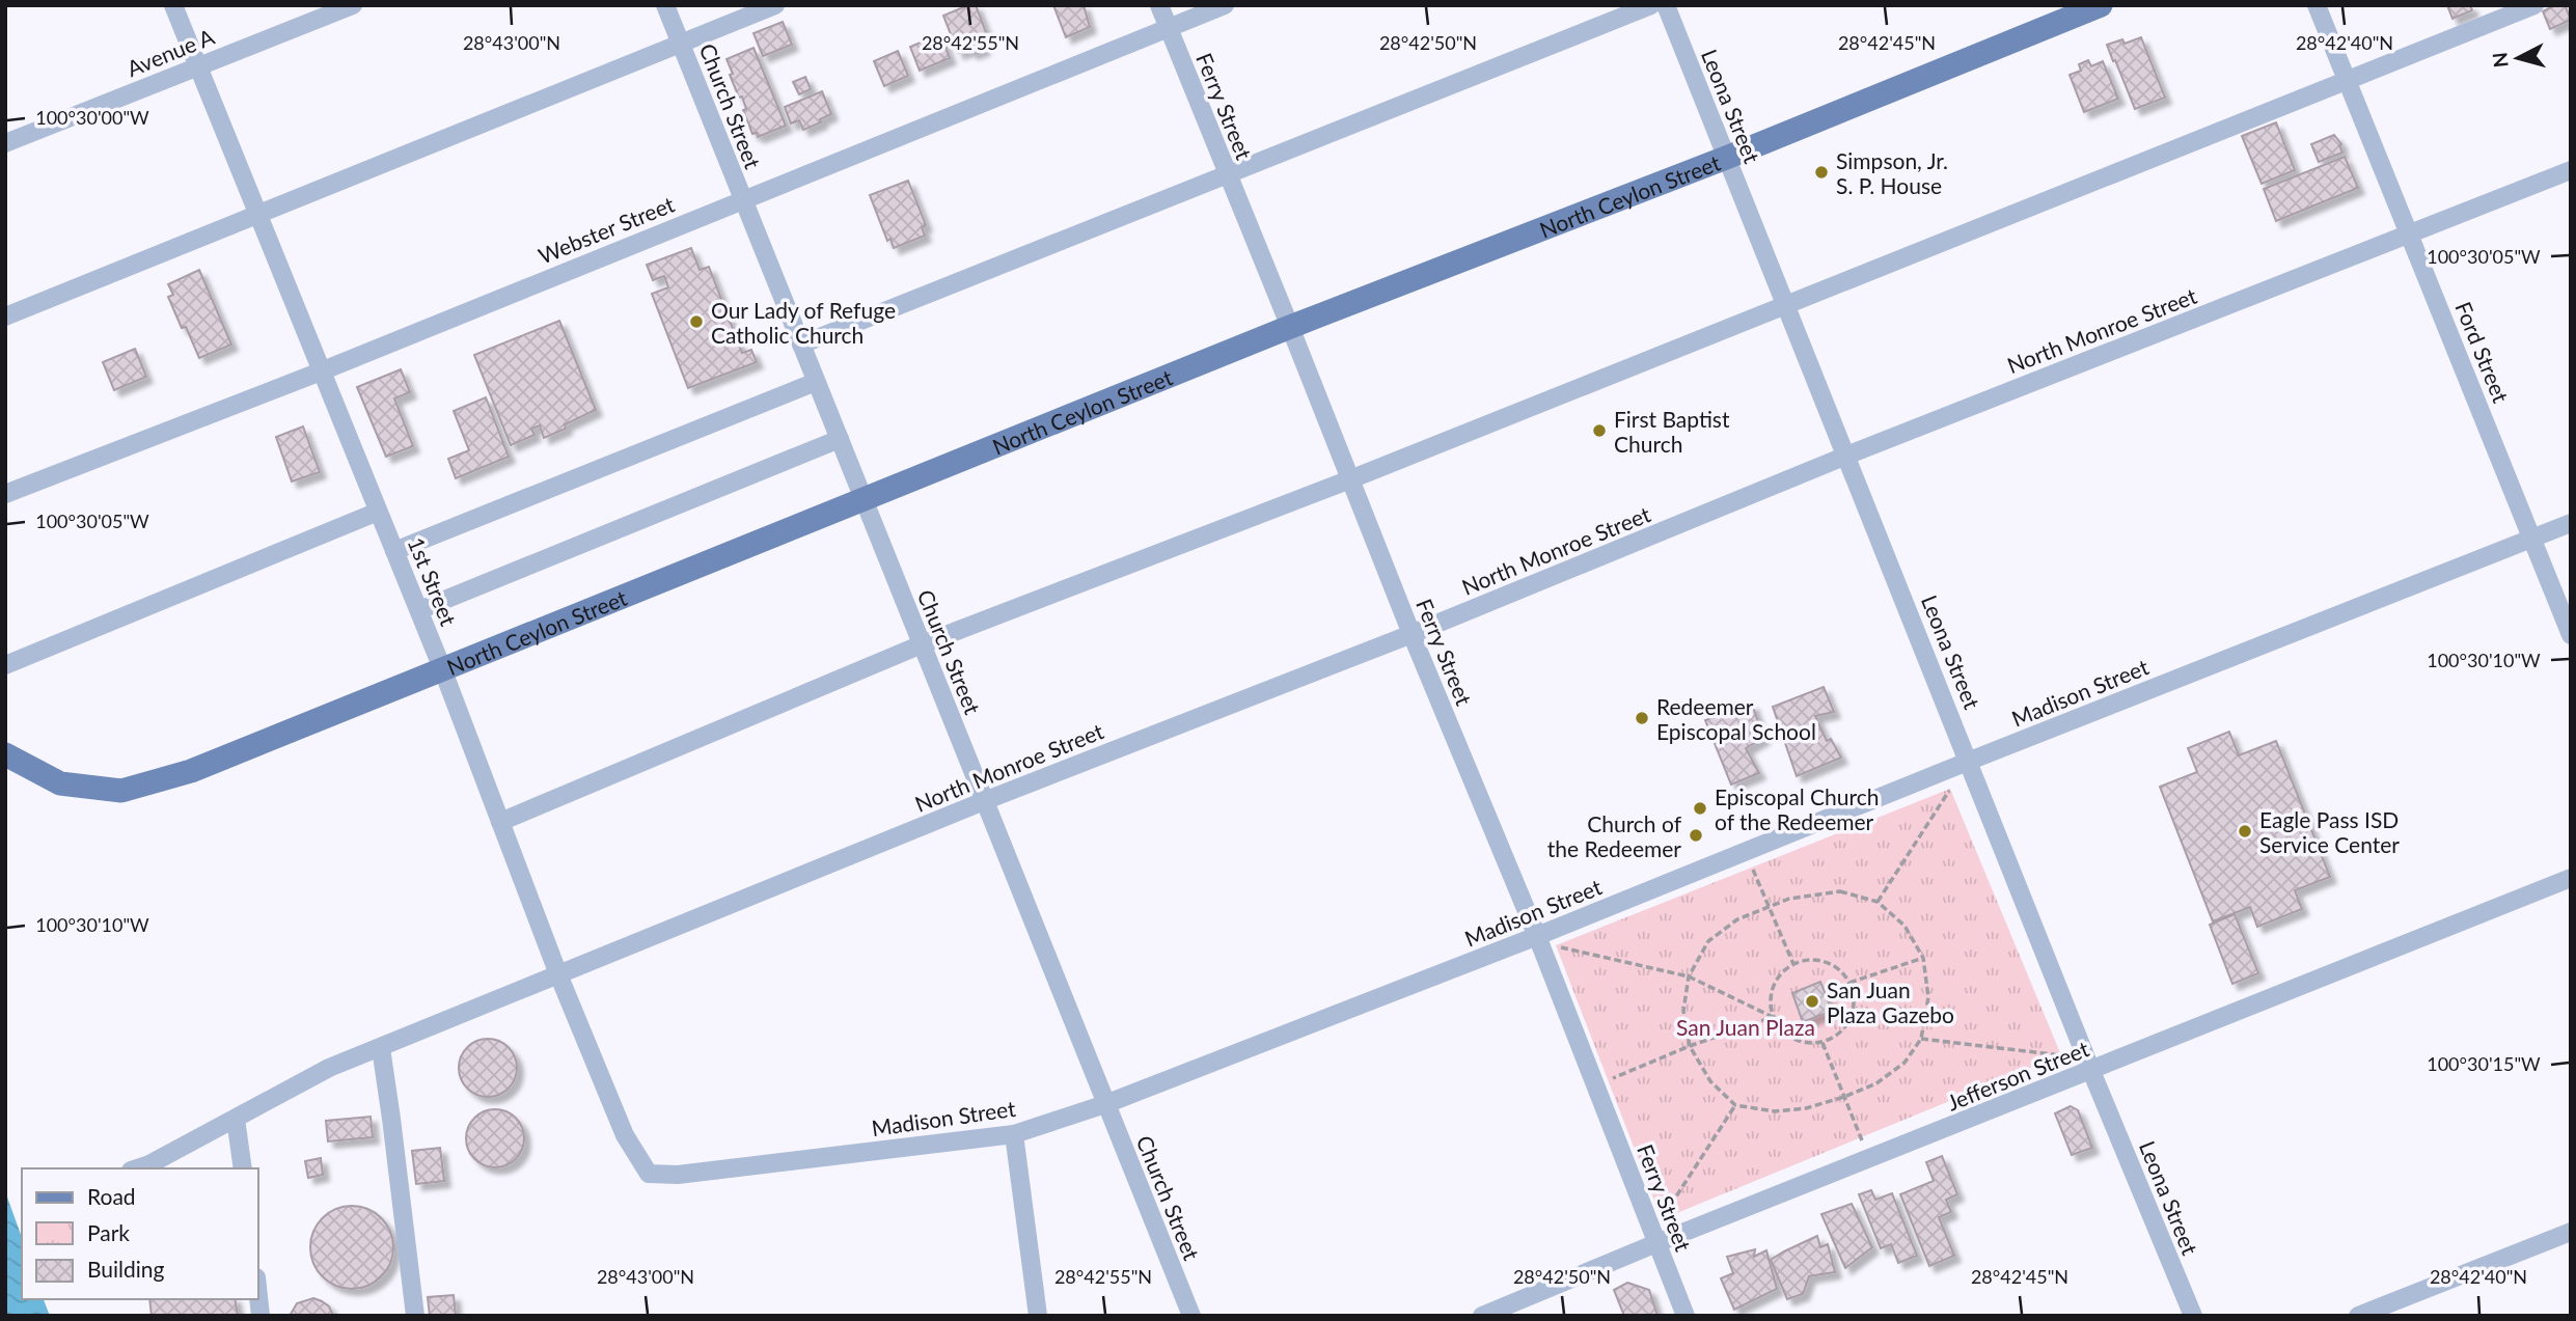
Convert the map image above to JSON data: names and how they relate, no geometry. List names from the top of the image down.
{
  "streets": {
    "main road": ["North Ceylon Street"],
    "street": [
      "Avenue A",
      "Church Street",
      "Ferry Street",
      "Leona Street",
      "Webster Street",
      "North Monroe Street",
      "Ford Street",
      "1st Street",
      "Madison Street",
      "Jefferson Street"
    ]
  },
  "crossings": [
    ["Avenue A", "1st Street"],
    ["Church Street", "North Ceylon Street"],
    ["Church Street", "Webster Street"],
    ["Church Street", "North Monroe Street"],
    ["Church Street", "Madison Street"],
    ["Ferry Street", "North Ceylon Street"],
    ["Ferry Street", "Webster Street"],
    ["Ferry Street", "North Monroe Street"],
    ["Ferry Street", "Madison Street"],
    ["Ferry Street", "Jefferson Street"],
    ["Leona Street", "North Ceylon Street"],
    ["Leona Street", "North Monroe Street"],
    ["Leona Street", "Madison Street"],
    ["Leona Street", "Jefferson Street"],
    ["North Ceylon Street", "1st Street"],
    ["Webster Street", "1st Street"],
    ["North Monroe Street", "Ford Street"],
    ["North Monroe Street", "1st Street"],
    ["Ford Street", "Madison Street"],
    ["1st Street", "Madison Street"]
  ],
  "parks": ["San Juan Plaza"],
  "places": [
    "Simpson, Jr. S. P. House",
    "Our Lady of Refuge Catholic Church",
    "First Baptist Church",
    "Redeemer Episcopal School",
    "Episcopal Church of the Redeemer",
    "Eagle Pass ISD Service Center",
    "Church of the Redeemer",
    "San Juan Plaza Gazebo"
  ],
  "legend": ["Road", "Park", "Building"],
  "north": "left",
  "coordinates": [
    "28°43'00\"N",
    "28°42'55\"N",
    "28°42'50\"N",
    "28°42'45\"N",
    "28°42'40\"N",
    "100°30'00\"W",
    "100°30'05\"W",
    "100°30'10\"W",
    "100°30'15\"W"
  ]
}
